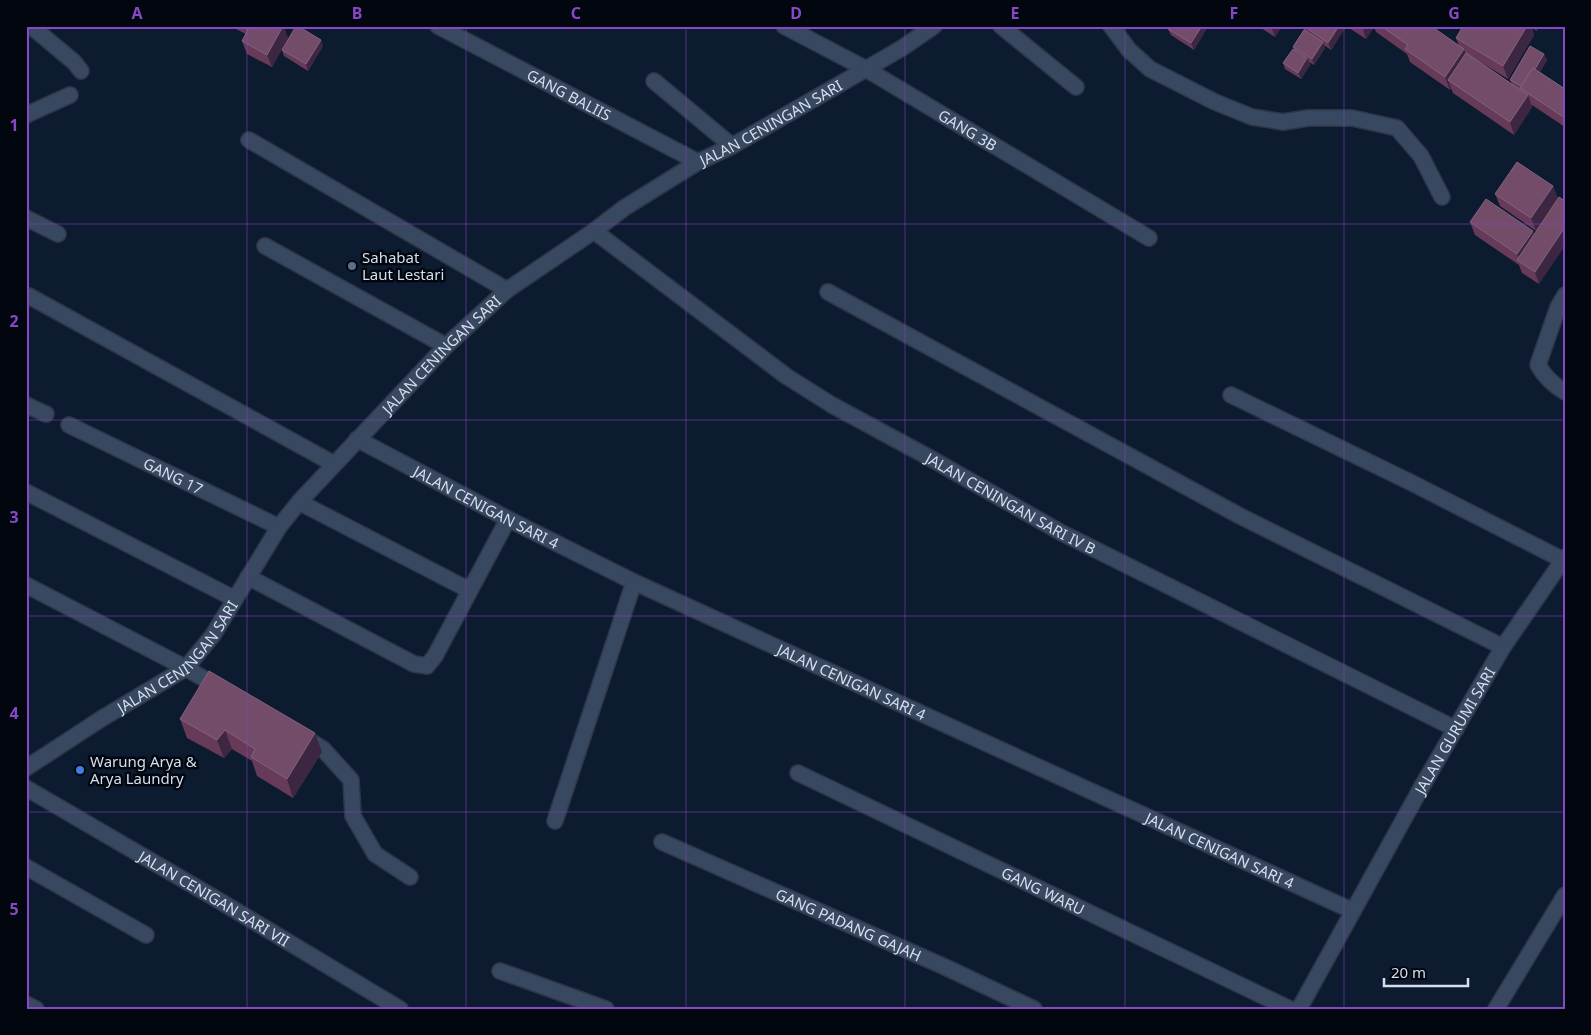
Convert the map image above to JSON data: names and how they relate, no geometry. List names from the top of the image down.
{
  "streets": {
    "street": [
      "GANG BALIIS",
      "JALAN CENINGAN SARI",
      "GANG 3B",
      "GANG 17",
      "JALAN CENINGAN SARI IV B",
      "JALAN CENIGAN SARI 4",
      "JALAN GURUMI SARI",
      "GANG WARU",
      "JALAN CENIGAN SARI VII",
      "GANG PADANG GAJAH"
    ]
  },
  "crossings": [
    ["GANG BALIIS", "JALAN CENINGAN SARI"],
    ["JALAN CENINGAN SARI", "GANG 3B"],
    ["JALAN CENINGAN SARI", "GANG 17"],
    ["JALAN CENINGAN SARI", "JALAN CENINGAN SARI IV B"],
    ["JALAN CENINGAN SARI", "JALAN CENIGAN SARI 4"],
    ["JALAN CENINGAN SARI IV B", "JALAN GURUMI SARI"],
    ["JALAN CENIGAN SARI 4", "JALAN GURUMI SARI"]
  ],
  "places": ["Sahabat Laut Lestari", "Warung Arya & Arya Laundry"],
  "scale_bar": "20 m",
  "grid": {
    "columns": [
      "A",
      "B",
      "C",
      "D",
      "E",
      "F",
      "G"
    ],
    "rows": [
      "1",
      "2",
      "3",
      "4",
      "5"
    ]
  }
}
